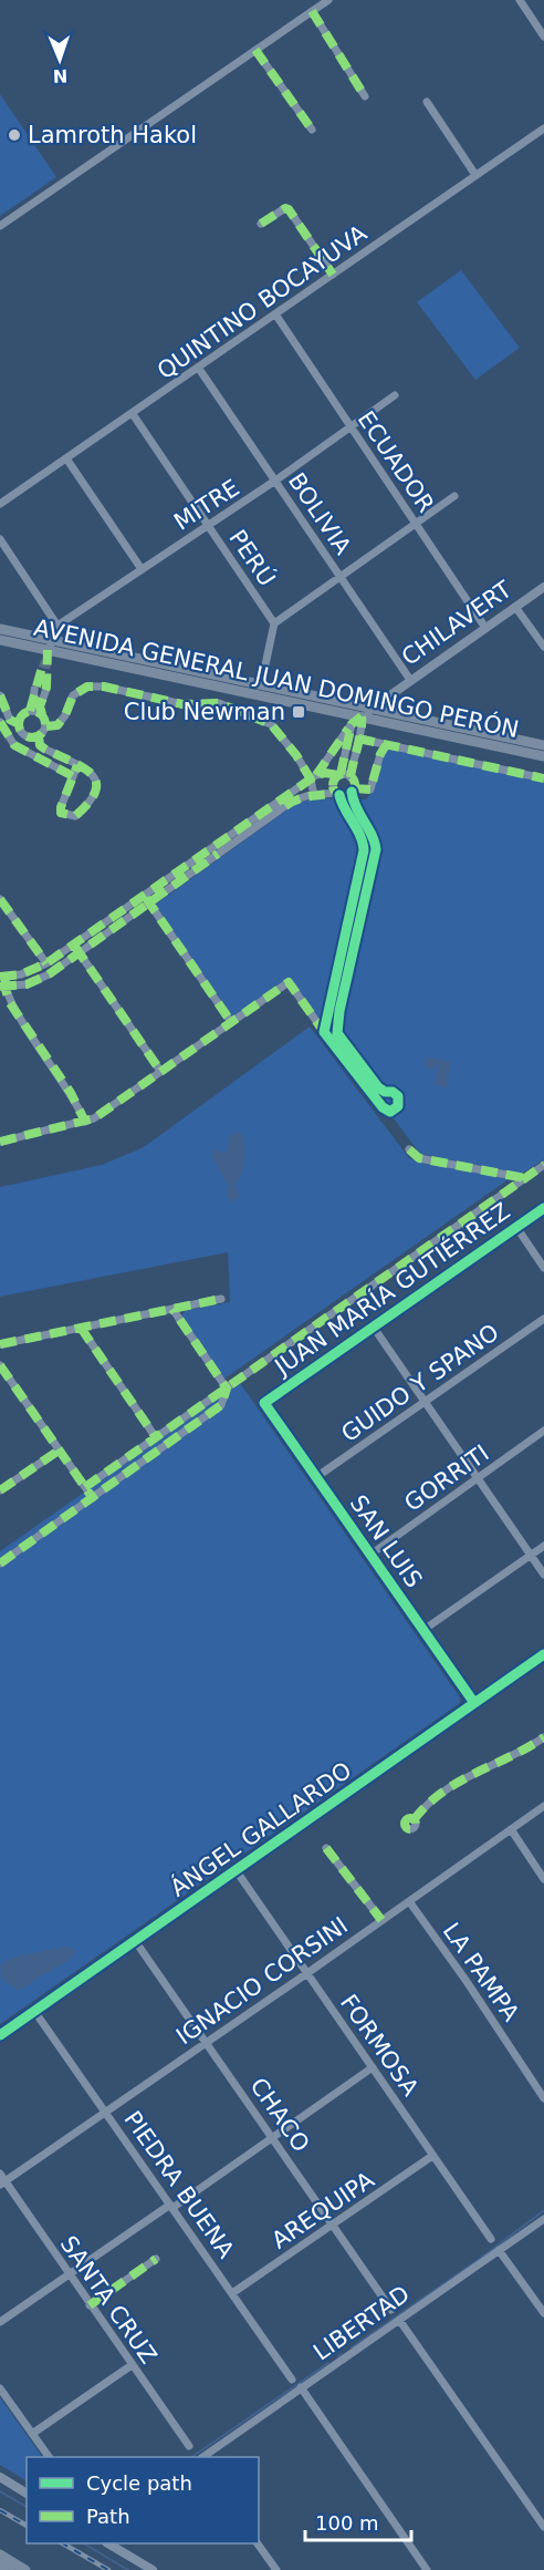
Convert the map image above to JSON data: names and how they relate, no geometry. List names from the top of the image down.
{
  "streets": {
    "main road": ["AVENIDA GENERAL JUAN DOMINGO PERÓN"],
    "street": [
      "QUINTINO BOCAYUVA",
      "ECUADOR",
      "MITRE",
      "BOLIVIA",
      "PERÚ",
      "CHILAVERT",
      "JUAN MARÍA GUTIÉRREZ",
      "GUIDO Y SPANO",
      "GORRITI",
      "SAN LUIS",
      "ÁNGEL GALLARDO",
      "LA PAMPA",
      "IGNACIO CORSINI",
      "FORMOSA",
      "CHACO",
      "PIEDRA BUENA",
      "AREQUIPA",
      "SANTA CRUZ",
      "LIBERTAD"
    ]
  },
  "crossings": [
    ["QUINTINO BOCAYUVA", "ECUADOR"],
    ["QUINTINO BOCAYUVA", "BOLIVIA"],
    ["QUINTINO BOCAYUVA", "PERÚ"],
    ["ECUADOR", "MITRE"],
    ["ECUADOR", "CHILAVERT"],
    ["MITRE", "BOLIVIA"],
    ["MITRE", "PERÚ"],
    ["BOLIVIA", "CHILAVERT"],
    ["CHILAVERT", "AVENIDA GENERAL JUAN DOMINGO PERÓN"],
    ["JUAN MARÍA GUTIÉRREZ", "SAN LUIS"],
    ["GUIDO Y SPANO", "SAN LUIS"],
    ["GORRITI", "SAN LUIS"],
    ["SAN LUIS", "ÁNGEL GALLARDO"],
    ["ÁNGEL GALLARDO", "FORMOSA"],
    ["ÁNGEL GALLARDO", "CHACO"],
    ["ÁNGEL GALLARDO", "PIEDRA BUENA"],
    ["LA PAMPA", "IGNACIO CORSINI"],
    ["IGNACIO CORSINI", "FORMOSA"],
    ["IGNACIO CORSINI", "CHACO"],
    ["IGNACIO CORSINI", "PIEDRA BUENA"],
    ["IGNACIO CORSINI", "SANTA CRUZ"],
    ["FORMOSA", "AREQUIPA"],
    ["CHACO", "AREQUIPA"],
    ["PIEDRA BUENA", "AREQUIPA"]
  ],
  "places": {
    "other": ["Lamroth Hakol"],
    "transit": ["Club Newman"]
  },
  "legend": ["Cycle path", "Path"],
  "scale_bar": "100 m",
  "north": "bottom"
}
